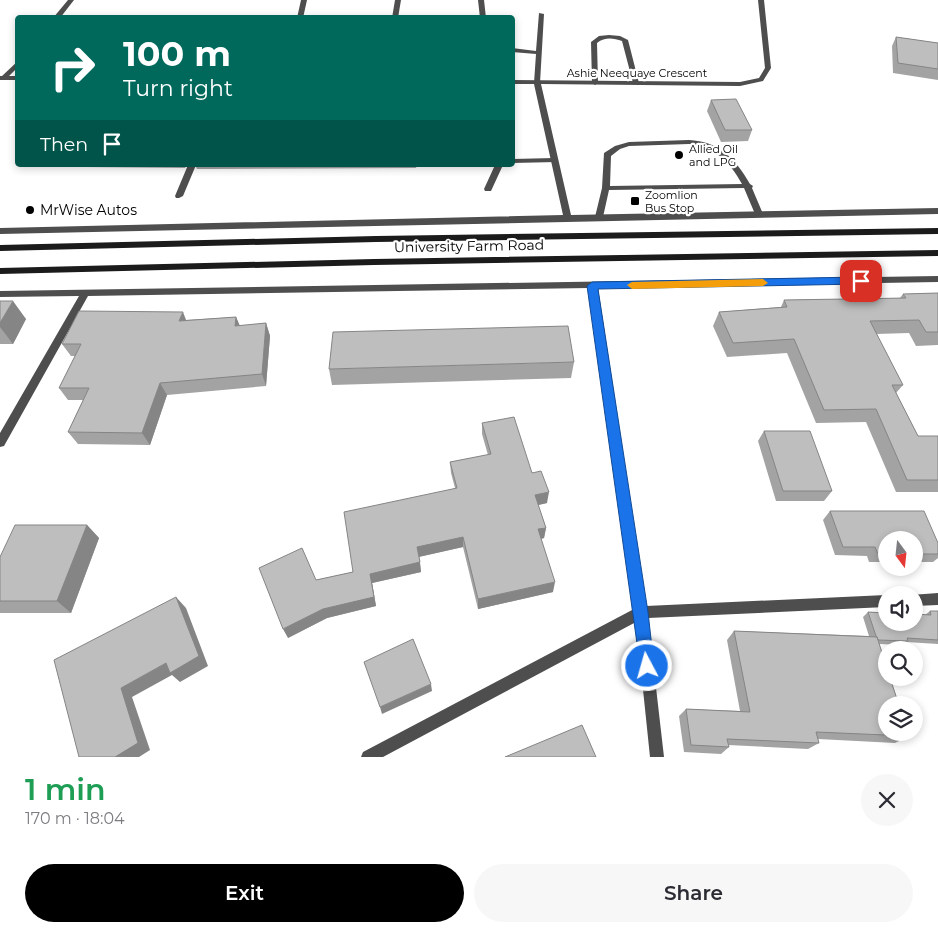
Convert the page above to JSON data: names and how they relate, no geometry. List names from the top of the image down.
{
  "streets": {
    "street": ["Ashie Neequaye Crescent", "University Farm Road"]
  },
  "places": {
    "other": ["Allied Oil and LPG", "MrWise Autos"],
    "transit": ["Zoomlion Bus Stop"]
  },
  "north": "bottom",
  "page": {
    "turn": ["100 m", "Turn right"],
    "then": "Then",
    "heading": ["1 min", "170 m · 18:04"],
    "buttons": ["Exit", "Share"]
  }
}
